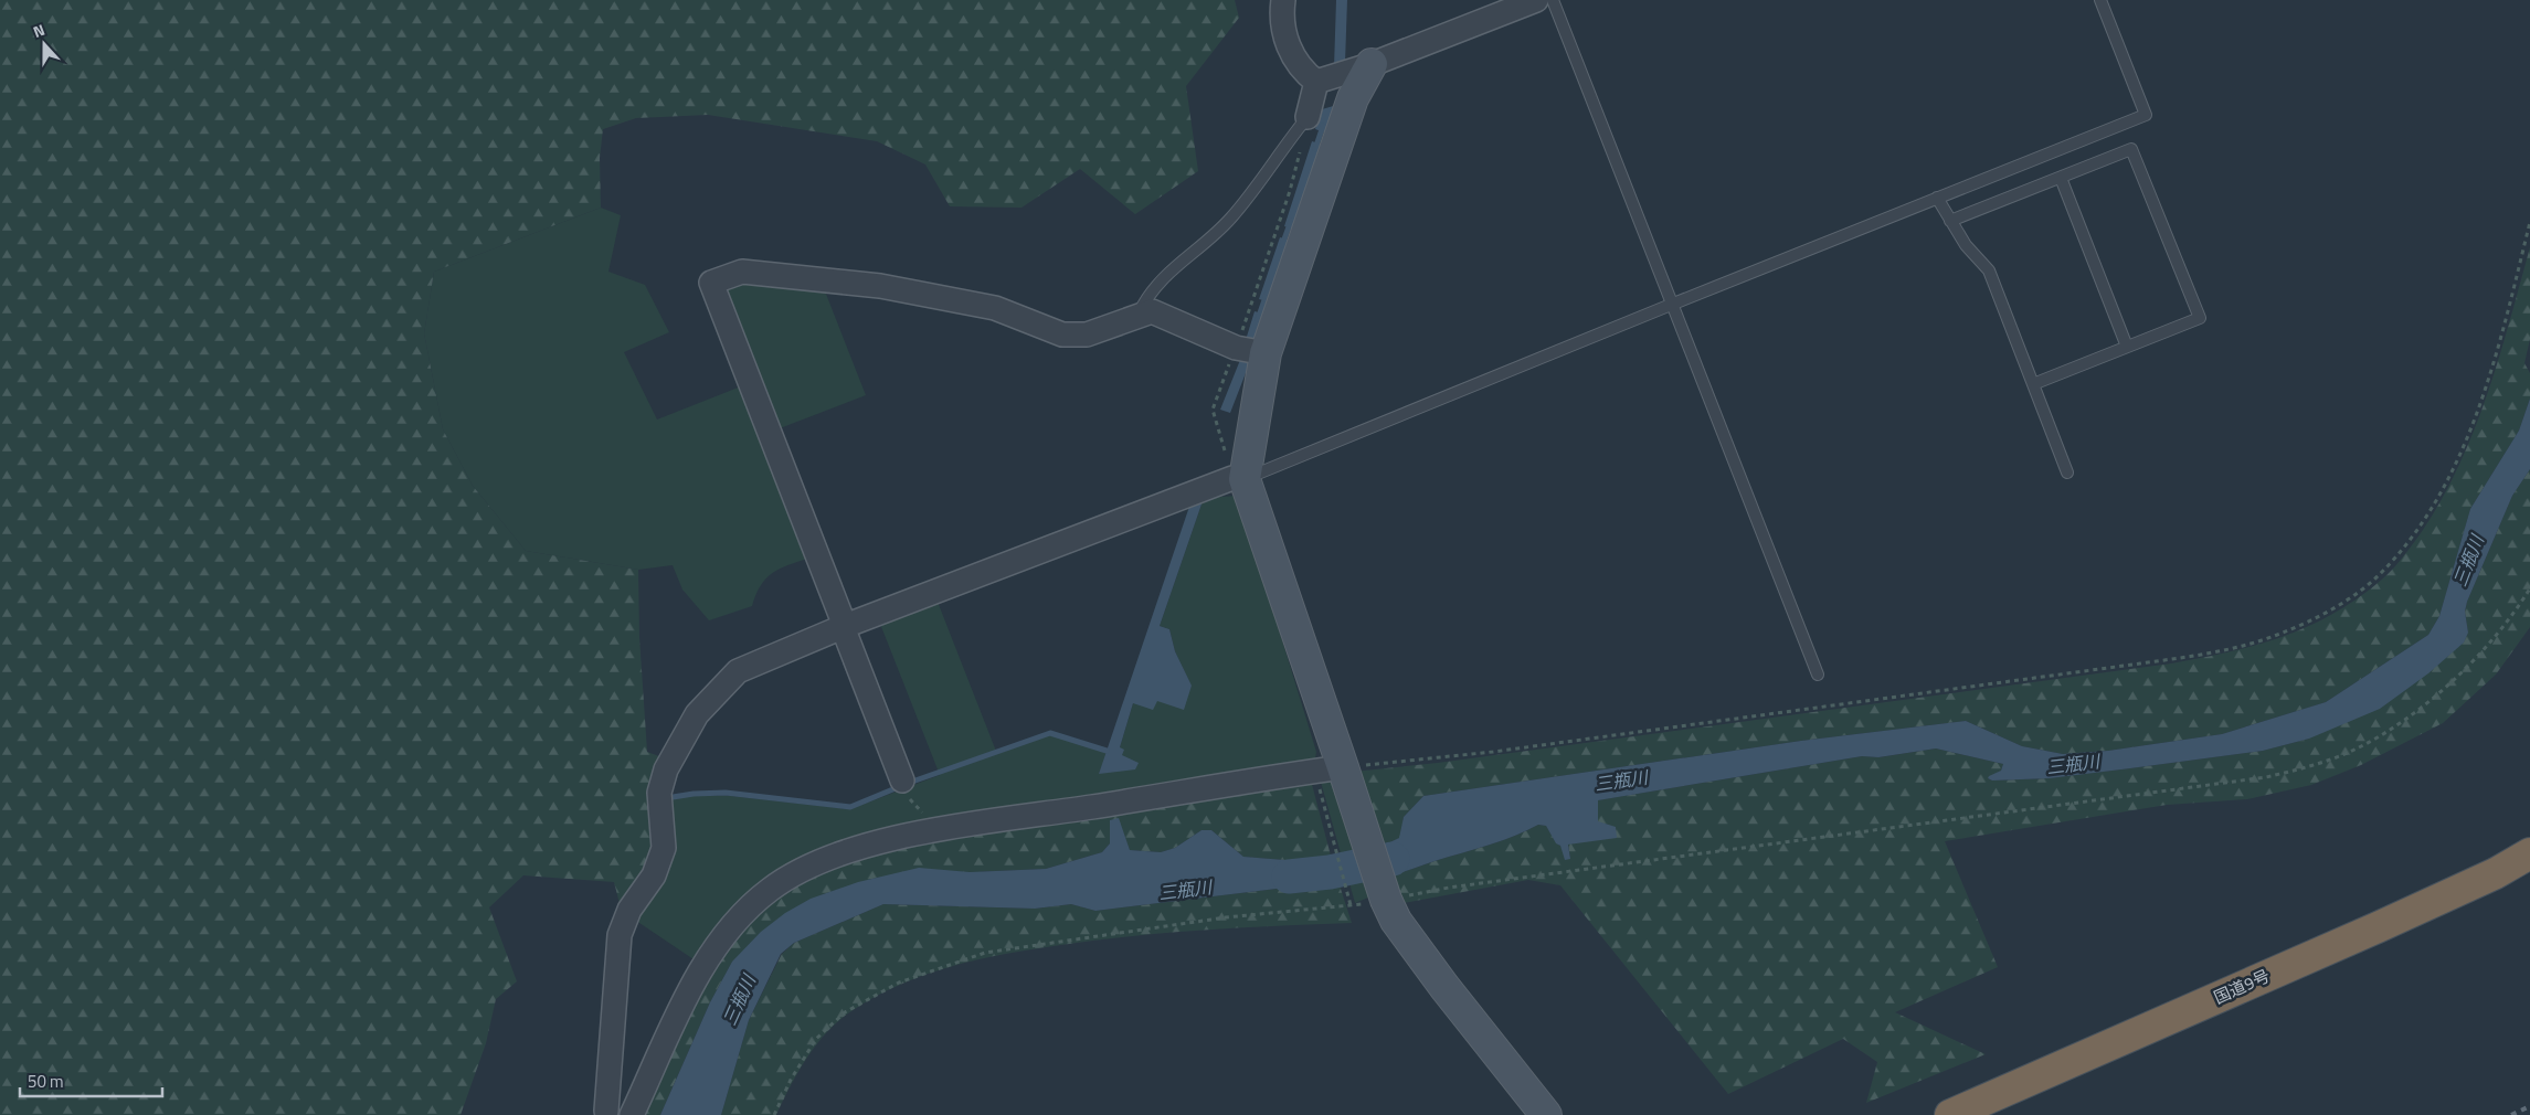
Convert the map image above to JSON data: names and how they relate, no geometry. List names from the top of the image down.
{
  "streets": {
    "highway": ["国道9号"]
  },
  "water": ["三瓶川"],
  "scale_bar": "50 m",
  "north": "top"
}
